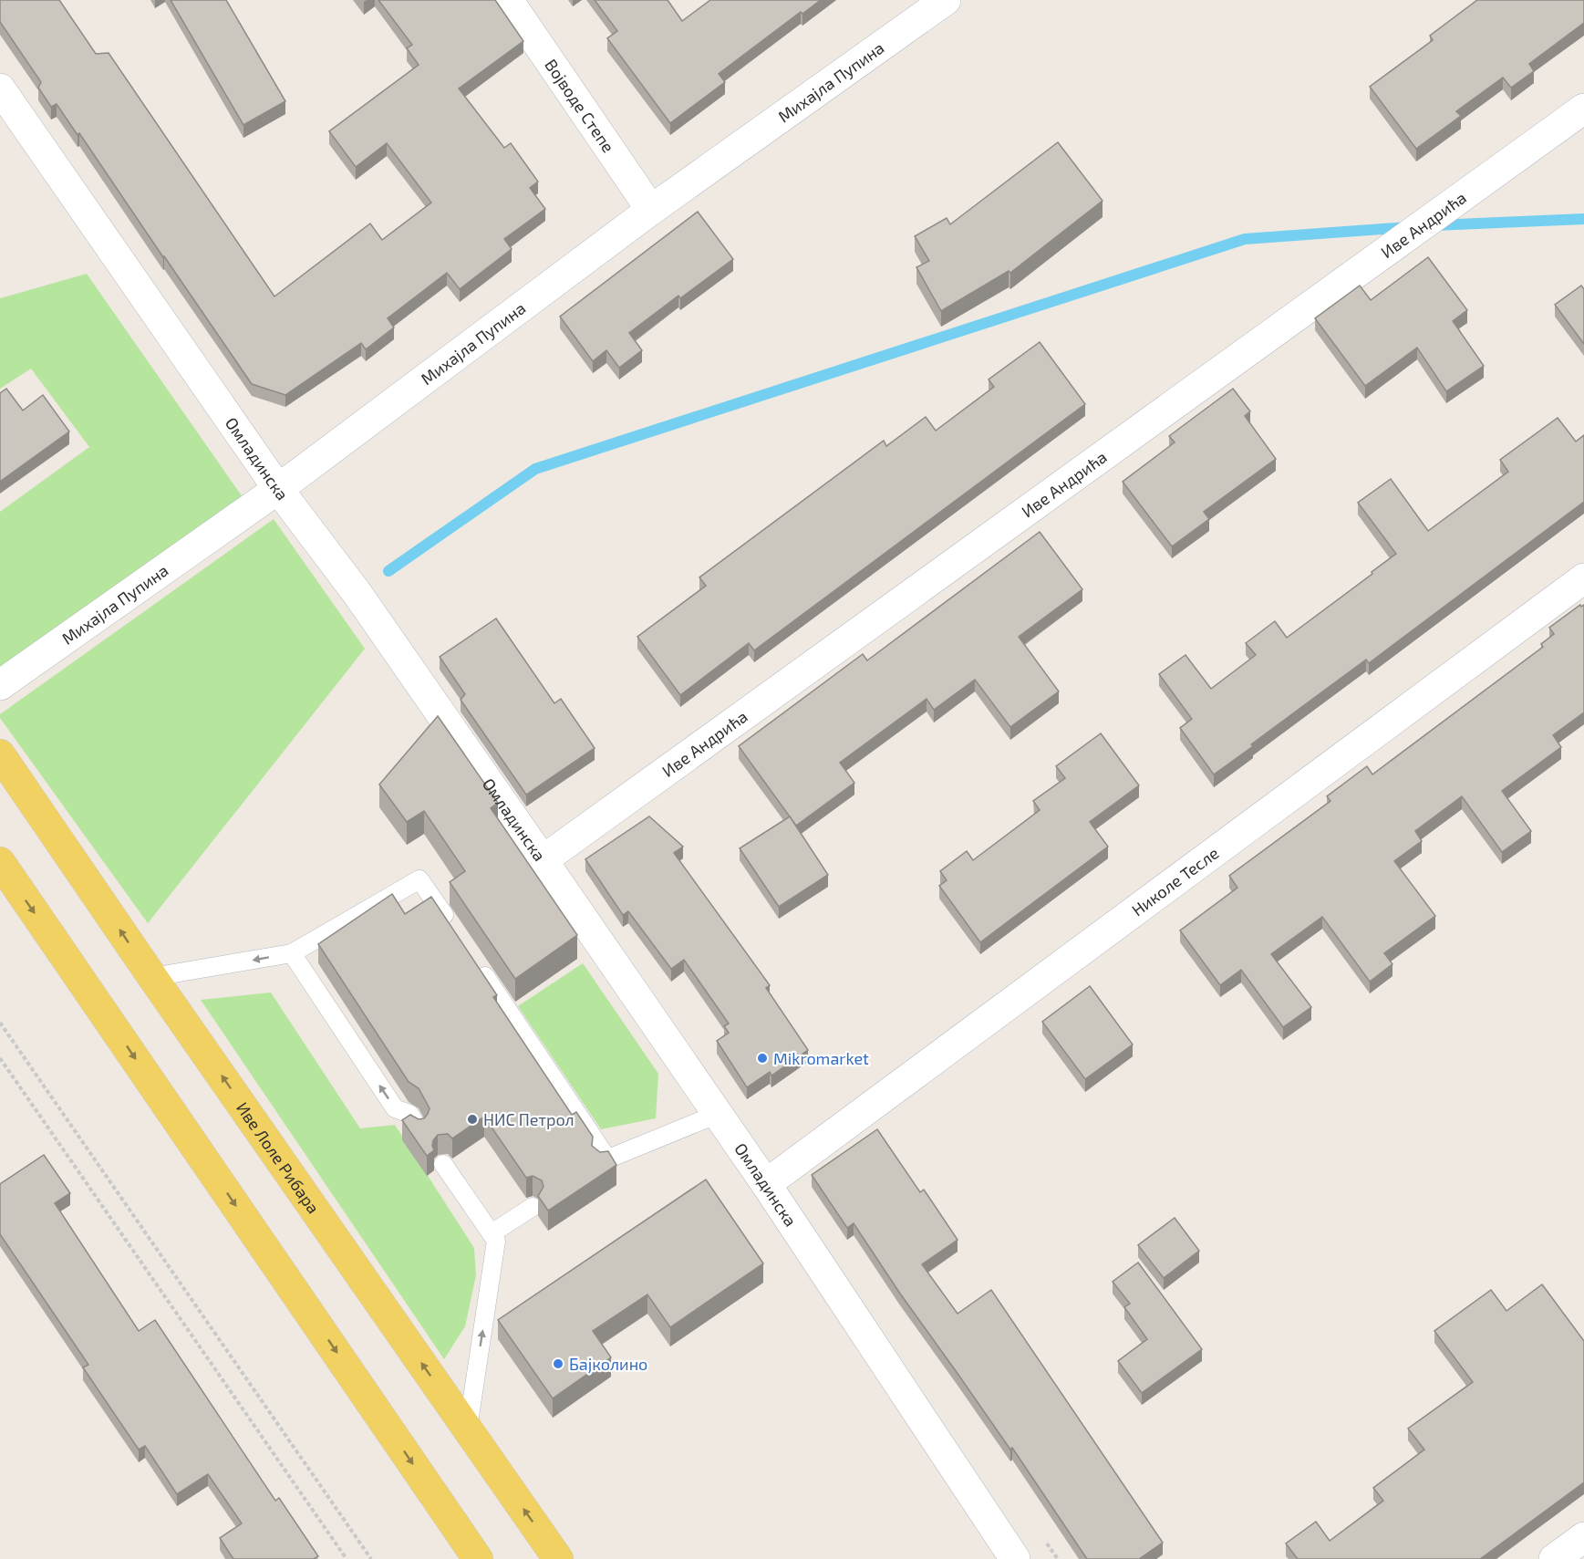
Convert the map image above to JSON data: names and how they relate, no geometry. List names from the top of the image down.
{
  "streets": {
    "main road": ["Иве Лоле Рибара"],
    "street": [
      "Михајла Пупина",
      "Војводе Степе",
      "Иве Андрића",
      "Омладинска",
      "Николе Тесле"
    ]
  },
  "crossings": [
    ["Михајла Пупина", "Војводе Степе"],
    ["Михајла Пупина", "Омладинска"],
    ["Иве Андрића", "Омладинска"],
    ["Омладинска", "Николе Тесле"]
  ],
  "places": ["Mikromarket", "НИС Петрол", "Бајколино"]
}
